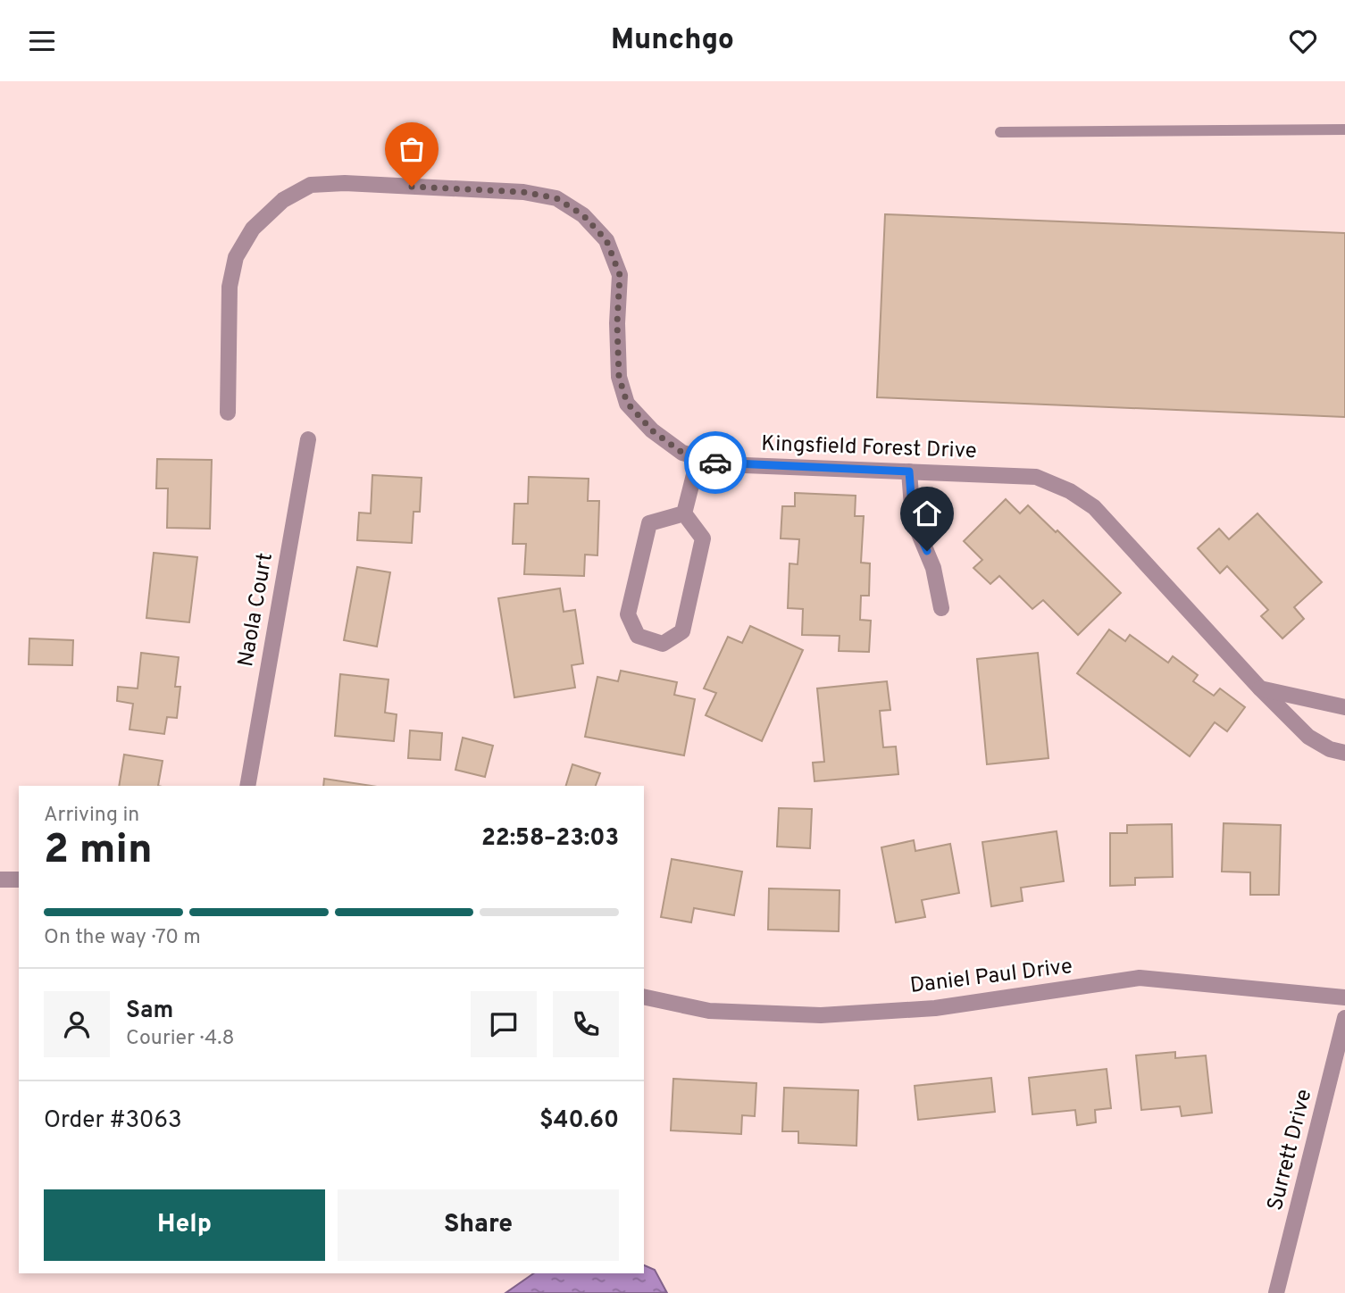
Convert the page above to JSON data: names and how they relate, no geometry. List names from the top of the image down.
{
  "streets": {
    "street": [
      "Kingsfield Forest Drive",
      "Naola Court",
      "Daniel Paul Drive",
      "Surrett Drive"
    ]
  },
  "page": {
    "header": "Munchgo",
    "heading": ["2 min", "Arriving in", "22:58–23:03"],
    "panel": [
      "Sam",
      "Courier · 4.8",
      "Order #3063",
      "$40.60"
    ],
    "bar": "On the way · 70 m",
    "buttons": ["Help", "Share"]
  }
}
